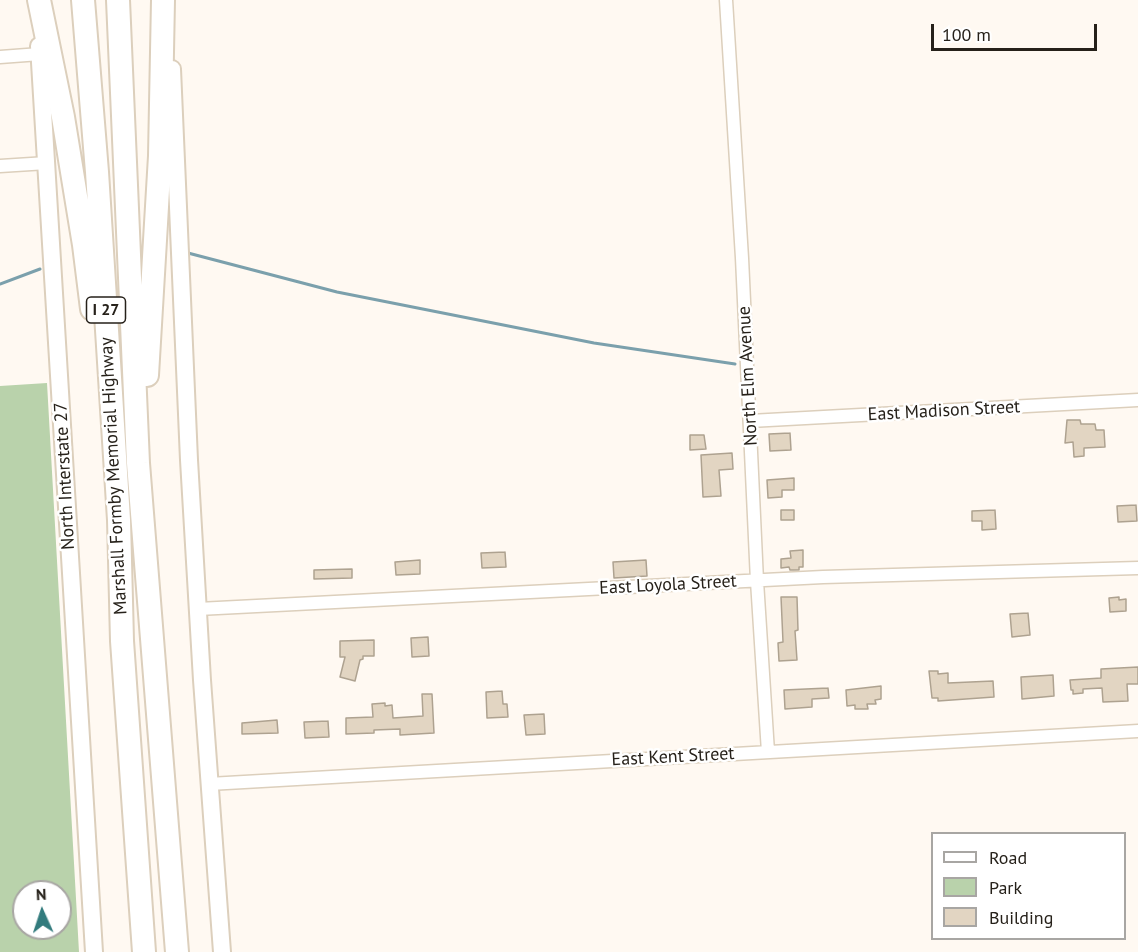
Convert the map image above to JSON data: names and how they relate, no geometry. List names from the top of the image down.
{
  "streets": {
    "highway": ["I 27", "Marshall Formby Memorial Highway"],
    "main road": ["North Interstate 27"],
    "street": [
      "North Elm Avenue",
      "East Madison Street",
      "East Loyola Street",
      "East Kent Street"
    ]
  },
  "crossings": [
    ["North Elm Avenue", "East Madison Street"],
    ["North Elm Avenue", "East Loyola Street"],
    ["North Elm Avenue", "East Kent Street"]
  ],
  "legend": ["Road", "Park", "Building"],
  "scale_bar": "100 m",
  "north": "top"
}
